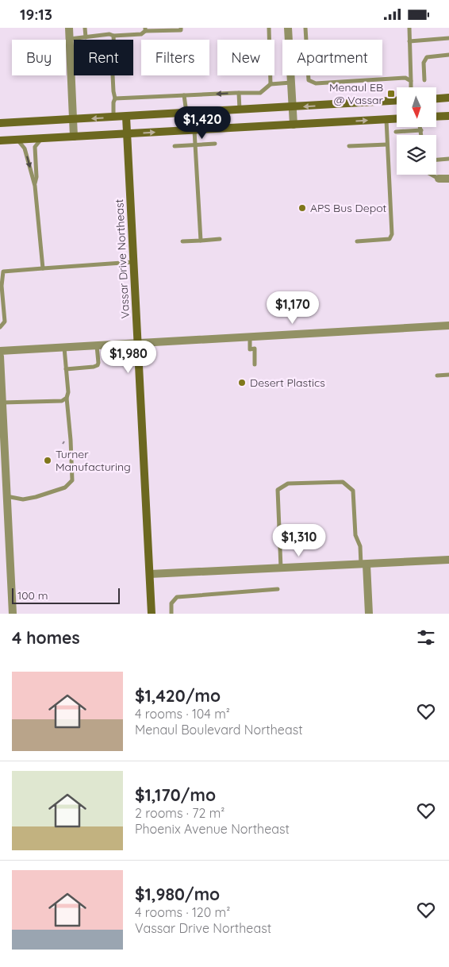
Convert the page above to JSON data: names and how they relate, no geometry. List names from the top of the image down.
{
  "streets": {
    "main road": ["Vassar Drive Northeast"]
  },
  "places": {
    "transit": ["Menaul EB @ Vassar"],
    "other": ["APS Bus Depot", "Desert Plastics", "Turner Manufacturing"]
  },
  "scale_bar": "100 m",
  "north": "bottom",
  "page": {
    "status": "19:13",
    "chip": [
      "Buy",
      "Rent",
      "Filters",
      "New",
      "Apartment"
    ],
    "price": [
      "$1,420",
      "$1,170",
      "$1,980",
      "$1,310"
    ],
    "scale": "100 m",
    "heading": "4 homes",
    "list": [
      {
        "name": "$1,420/mo",
        "note": "4 rooms · 104 m² · Menaul Boulevard Northeast"
      },
      {
        "name": "$1,170/mo",
        "note": "2 rooms · 72 m² · Phoenix Avenue Northeast"
      },
      {
        "name": "$1,980/mo",
        "note": "4 rooms · 120 m² · Vassar Drive Northeast"
      }
    ]
  }
}
